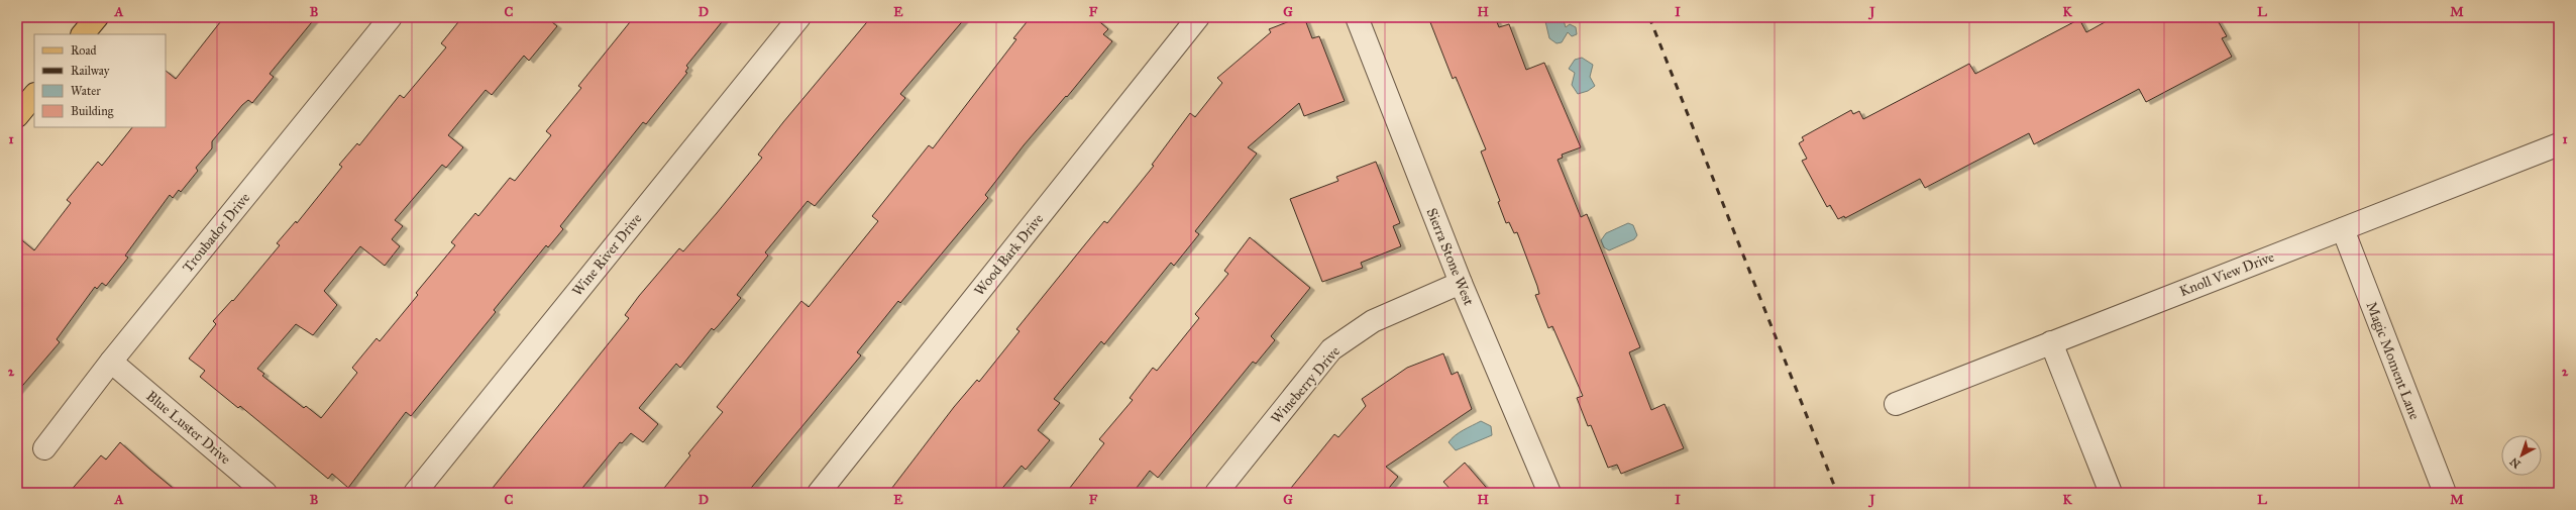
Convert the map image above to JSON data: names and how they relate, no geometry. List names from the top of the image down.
{
  "streets": {
    "street": [
      "Troubador Drive",
      "Wine River Drive",
      "Wood Bark Drive",
      "Sierra Stone West",
      "Knoll View Drive",
      "Magic Moment Lane",
      "Wineberry Drive",
      "Blue Luster Drive"
    ]
  },
  "crossings": [
    ["Troubador Drive", "Blue Luster Drive"],
    ["Sierra Stone West", "Wineberry Drive"],
    ["Knoll View Drive", "Magic Moment Lane"]
  ],
  "legend": [
    "Road",
    "Railway",
    "Water",
    "Building"
  ],
  "north": "bottom left",
  "grid": {
    "columns": [
      "A",
      "B",
      "C",
      "D",
      "E",
      "F",
      "G",
      "H",
      "I",
      "J",
      "K",
      "L",
      "M"
    ],
    "rows": ["1", "2"]
  }
}
